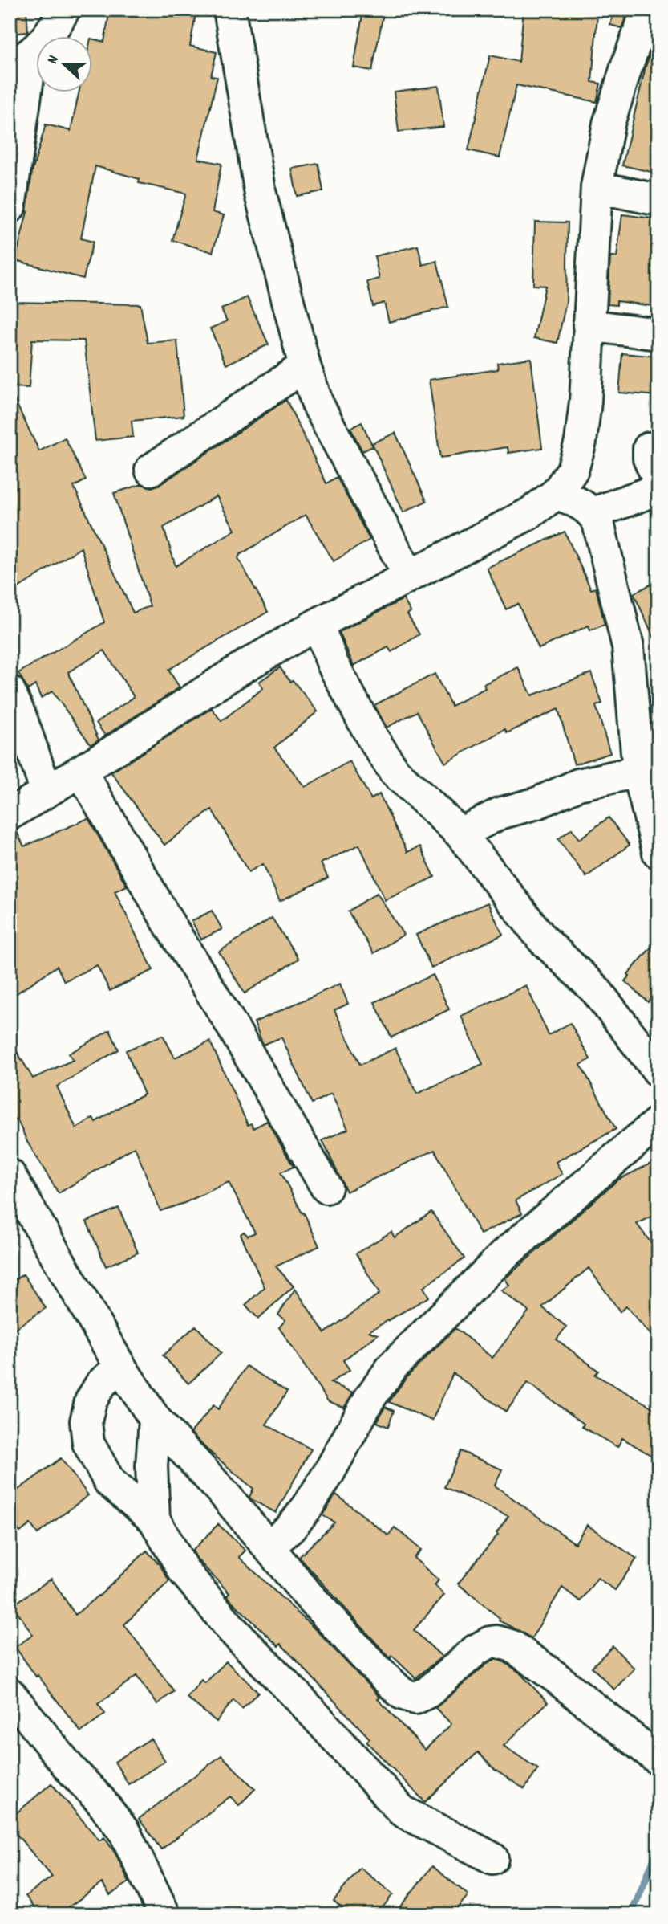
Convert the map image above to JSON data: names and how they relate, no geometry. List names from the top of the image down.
{
  "north": "left"
}
